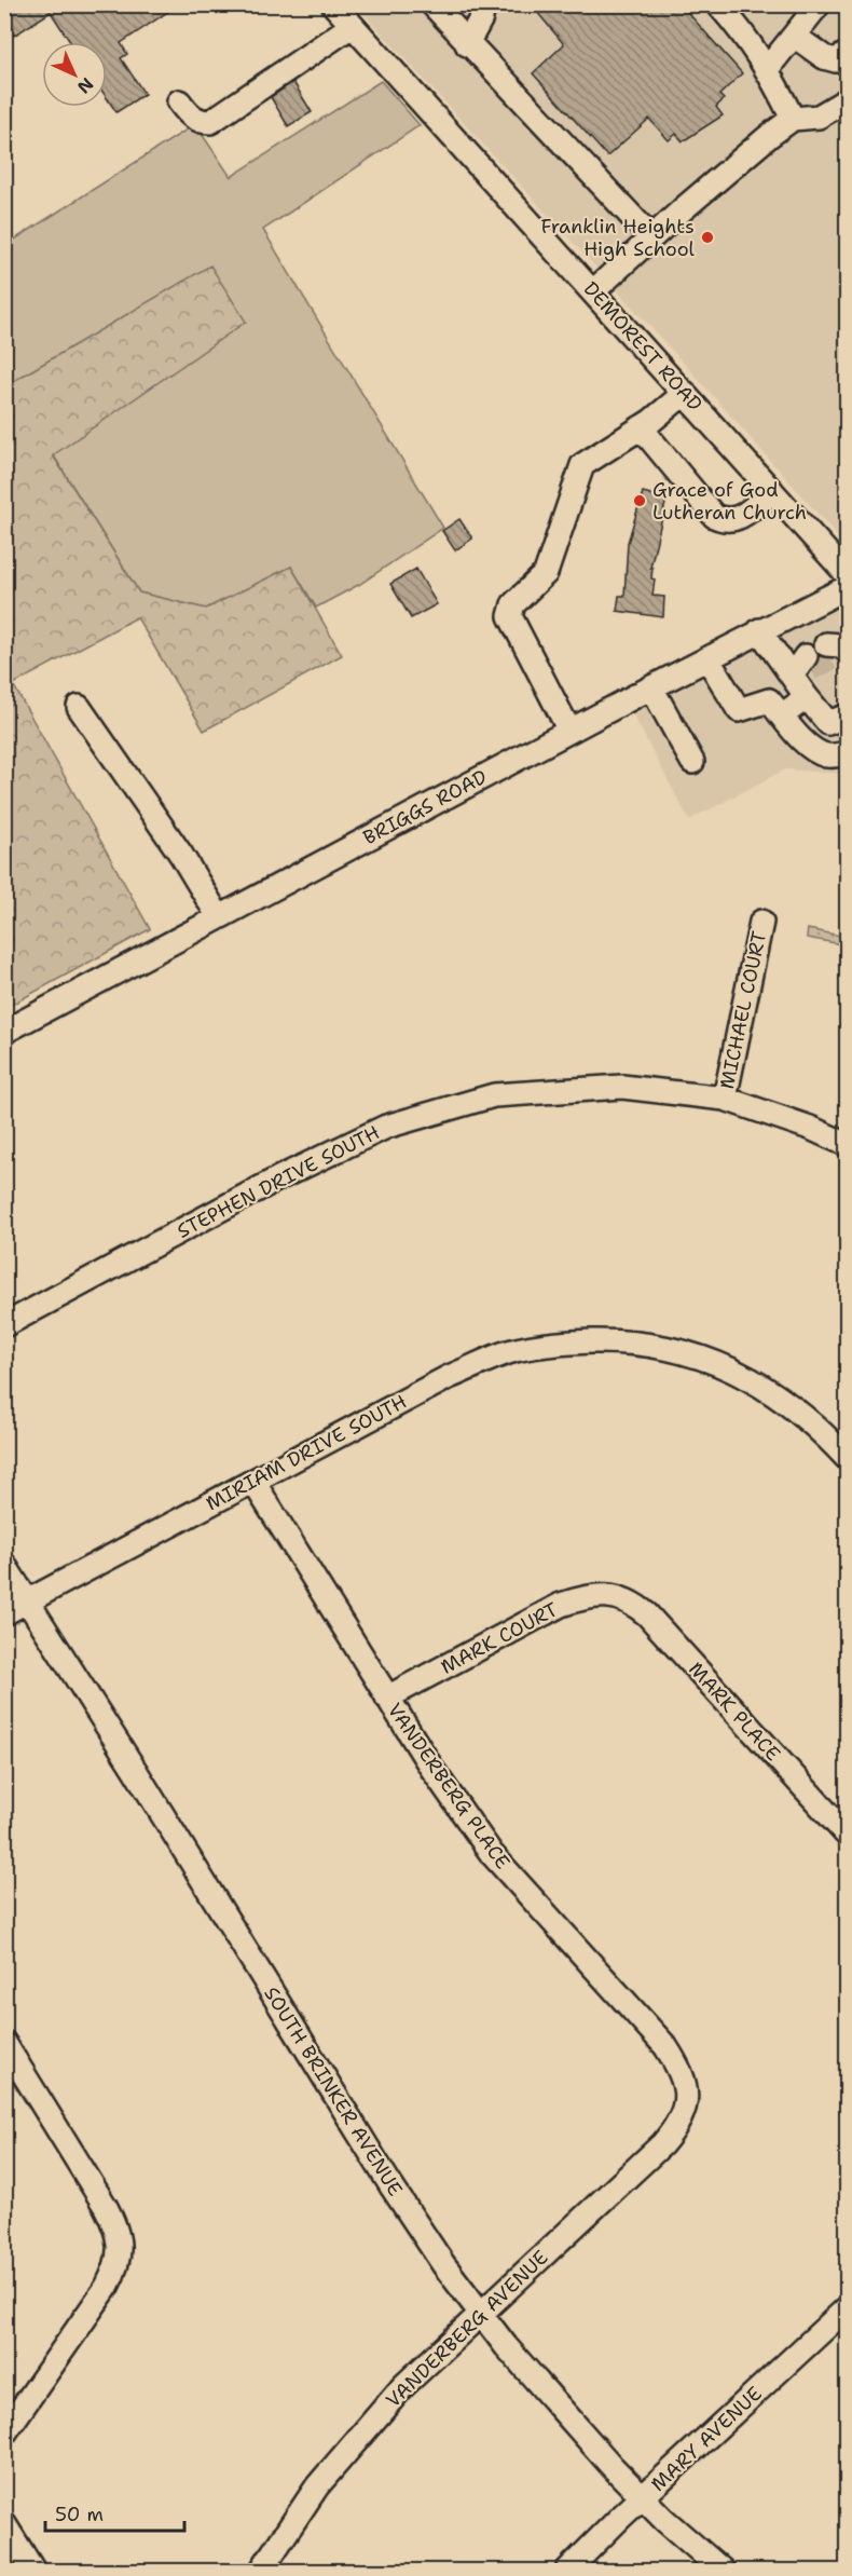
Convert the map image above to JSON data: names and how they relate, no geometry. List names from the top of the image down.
{
  "streets": {
    "street": [
      "DEMOREST ROAD",
      "BRIGGS ROAD",
      "MICHAEL COURT",
      "STEPHEN DRIVE SOUTH",
      "MIRIAM DRIVE SOUTH",
      "MARK COURT",
      "MARK PLACE",
      "VANDERBERG PLACE",
      "SOUTH BRINKER AVENUE",
      "VANDERBERG AVENUE",
      "MARY AVENUE"
    ]
  },
  "crossings": [
    ["MICHAEL COURT", "STEPHEN DRIVE SOUTH"],
    ["MIRIAM DRIVE SOUTH", "VANDERBERG PLACE"],
    ["MIRIAM DRIVE SOUTH", "SOUTH BRINKER AVENUE"],
    ["MARK COURT", "MARK PLACE"],
    ["MARK COURT", "VANDERBERG PLACE"],
    ["VANDERBERG PLACE", "VANDERBERG AVENUE"],
    ["SOUTH BRINKER AVENUE", "VANDERBERG AVENUE"],
    ["SOUTH BRINKER AVENUE", "MARY AVENUE"]
  ],
  "places": ["Franklin Heights High School", "Grace of God Lutheran Church"],
  "scale_bar": "50 m",
  "north": "bottom right"
}
